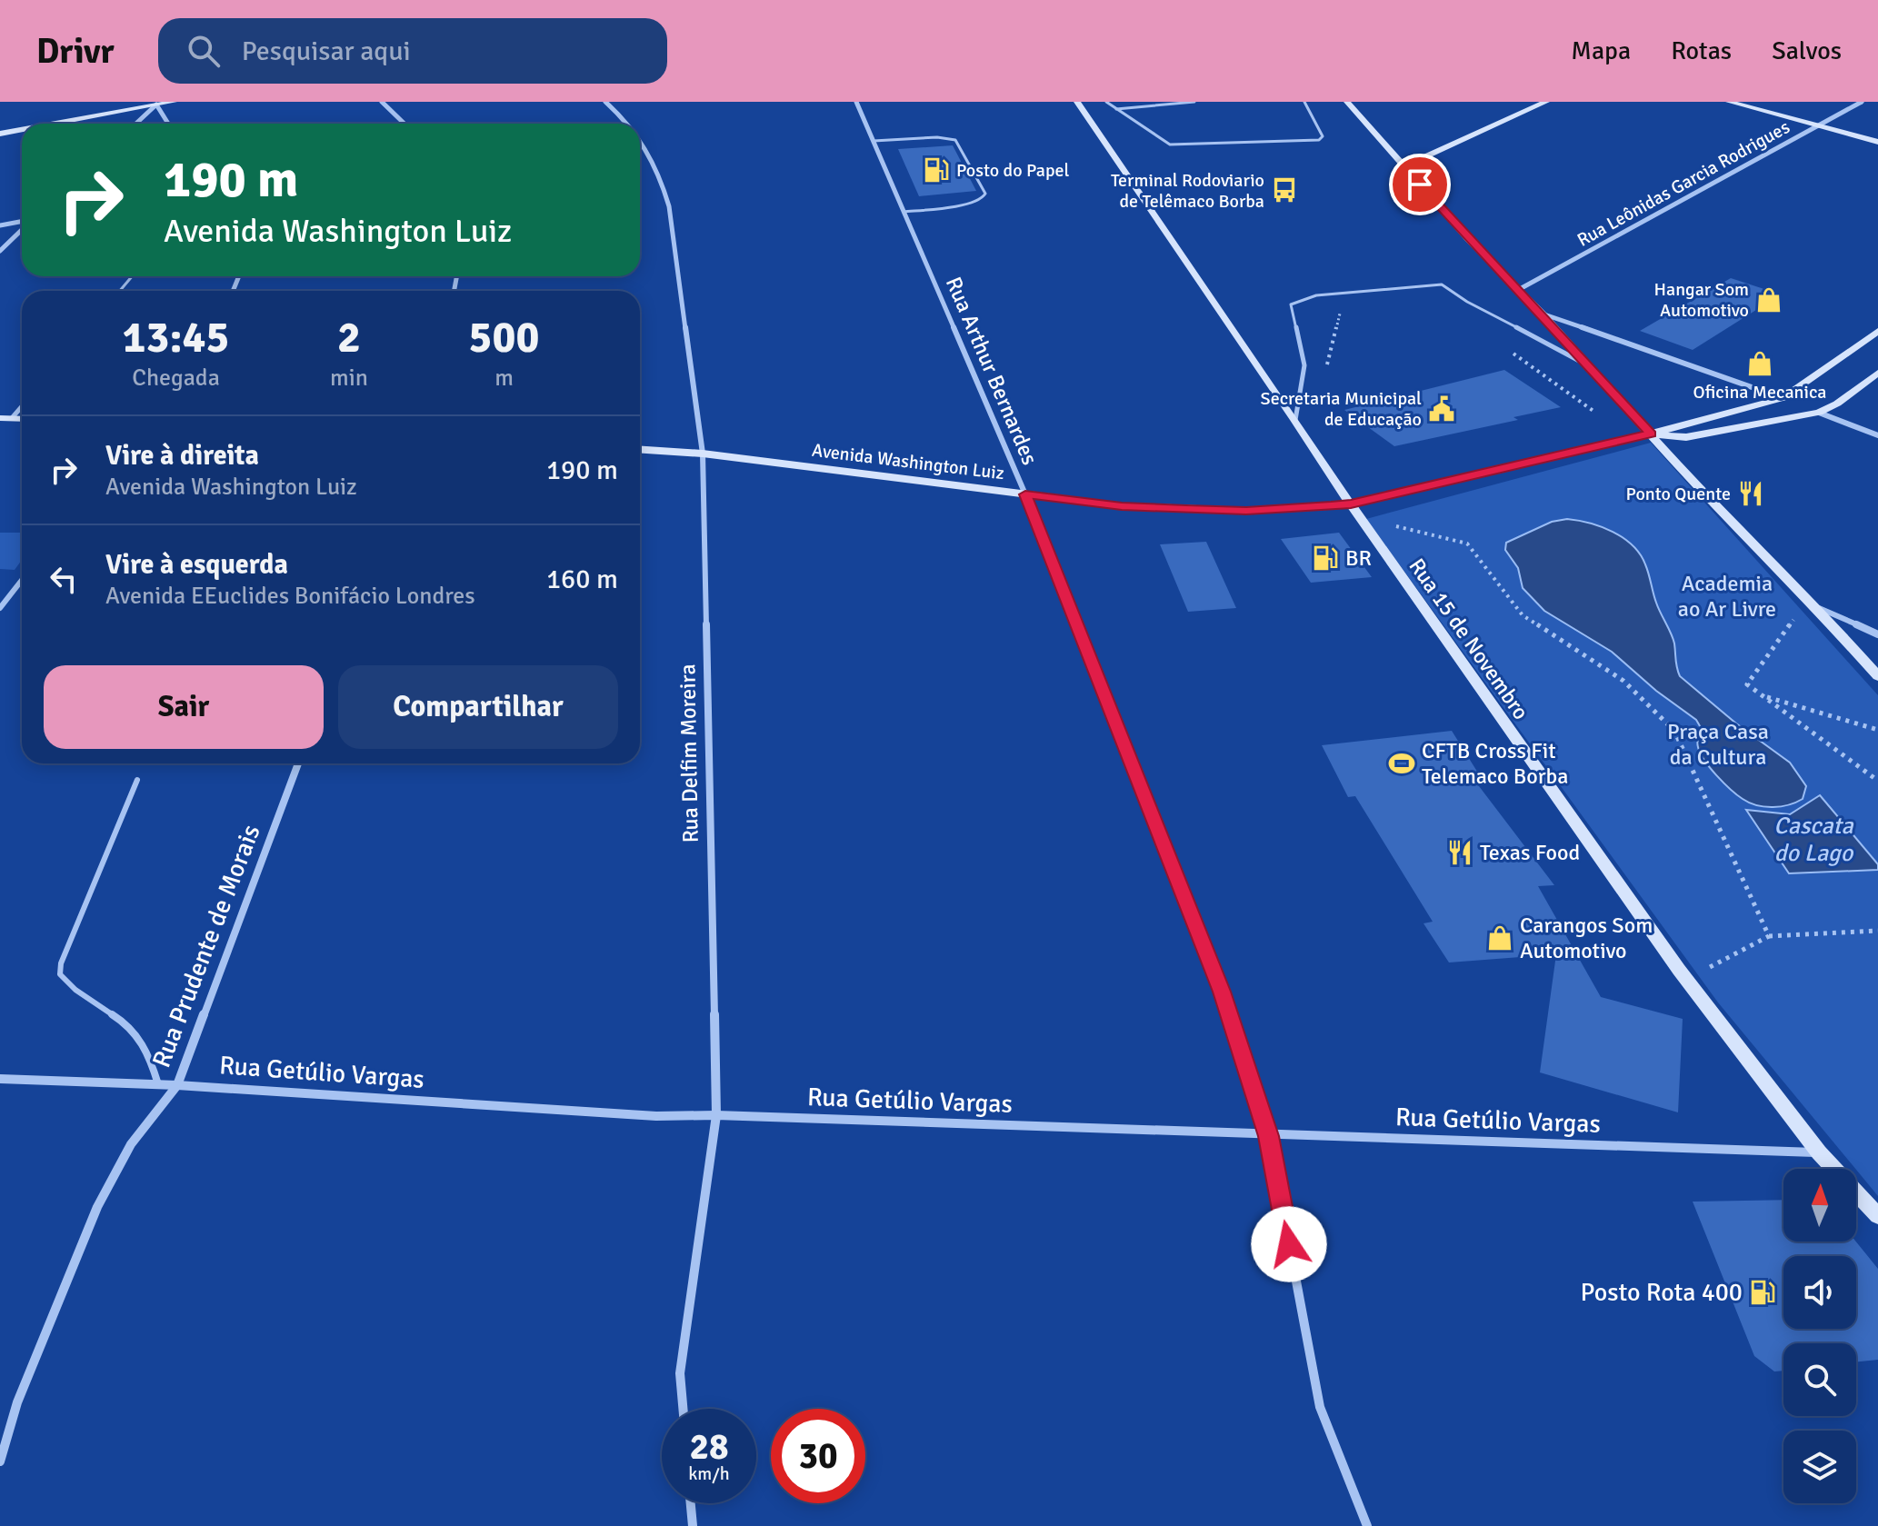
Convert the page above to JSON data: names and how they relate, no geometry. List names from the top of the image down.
{
  "streets": {
    "main road": ["Avenida Washington Luiz", "Rua 15 de Novembro"],
    "street": [
      "Rua Leônidas Garcia Rodrigues",
      "Rua Arthur Bernardes",
      "Rua Delfim Moreira",
      "Rua Prudente de Morais",
      "Rua Getúlio Vargas"
    ]
  },
  "crossings": [
    ["Rua Arthur Bernardes", "Avenida Washington Luiz"],
    ["Rua Arthur Bernardes", "Rua Getúlio Vargas"],
    ["Avenida Washington Luiz", "Rua 15 de Novembro"],
    ["Avenida Washington Luiz", "Rua Delfim Moreira"],
    ["Rua 15 de Novembro", "Rua Getúlio Vargas"],
    ["Rua Delfim Moreira", "Rua Getúlio Vargas"],
    ["Rua Prudente de Morais", "Rua Getúlio Vargas"]
  ],
  "water": ["Cascata do Lago"],
  "parks": ["Academia ao Ar Livre", "Praça Casa da Cultura"],
  "places": {
    "fuel station": ["Posto do Papel", "BR", "Posto Rota 400"],
    "bus stop": ["Terminal Rodoviario de Telêmaco Borba"],
    "shop": ["Hangar Som Automotivo", "Oficina Mecanica", "Carangos Som Automotivo"],
    "public building": ["Secretaria Municipal de Educação"],
    "restaurant": ["Ponto Quente", "Texas Food"],
    "sports": ["CFTB Cross Fit Telemaco Borba"]
  },
  "north": "top",
  "page": {
    "header": "Drivr",
    "search": "Pesquisar aqui",
    "nav": ["Mapa", "Rotas", "Salvos"],
    "turn": ["190 m", "Avenida Washington Luiz"],
    "eta": [
      "13:45",
      "Chegada",
      "2",
      "min",
      "500",
      "m"
    ],
    "list": [
      {
        "name": "Vire à direita",
        "note": "Avenida Washington Luiz",
        "value": "190 m"
      },
      {
        "name": "Vire à esquerda",
        "note": "Avenida EEuclides Bonifácio Londres",
        "value": "160 m"
      }
    ],
    "buttons": ["Sair", "Compartilhar"],
    "speed": "28 km/h",
    "limit": "30"
  }
}
